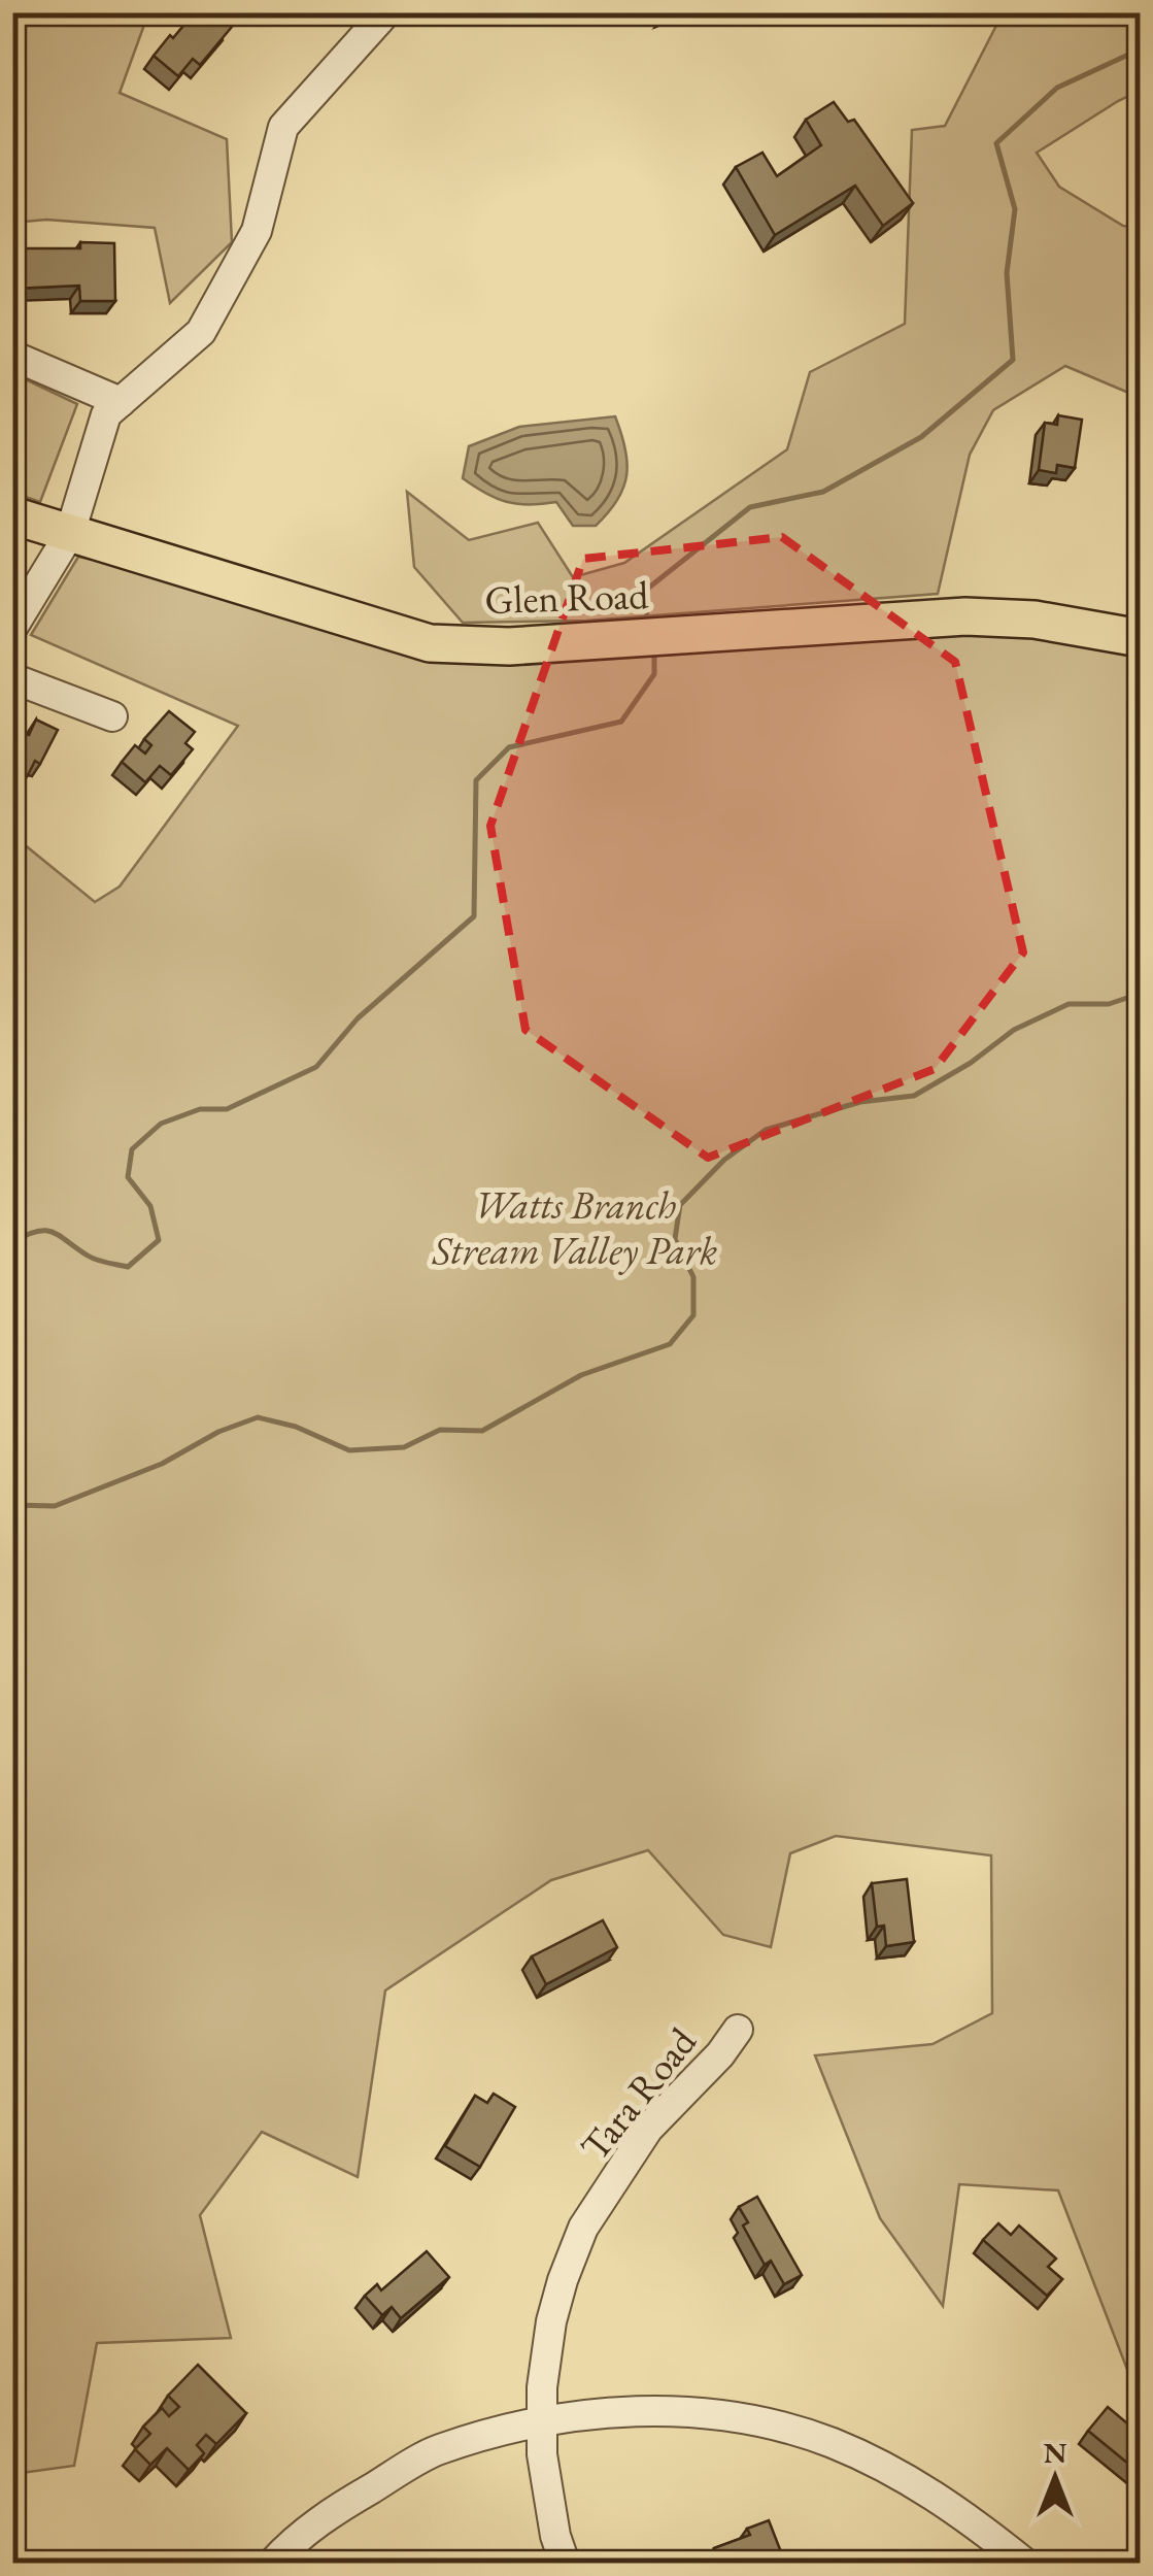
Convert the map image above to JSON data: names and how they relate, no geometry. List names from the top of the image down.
{
  "streets": {
    "main road": ["Glen Road"],
    "street": ["Tara Road"]
  },
  "parks": ["Watts Branch Stream Valley Park"],
  "north": "top"
}
